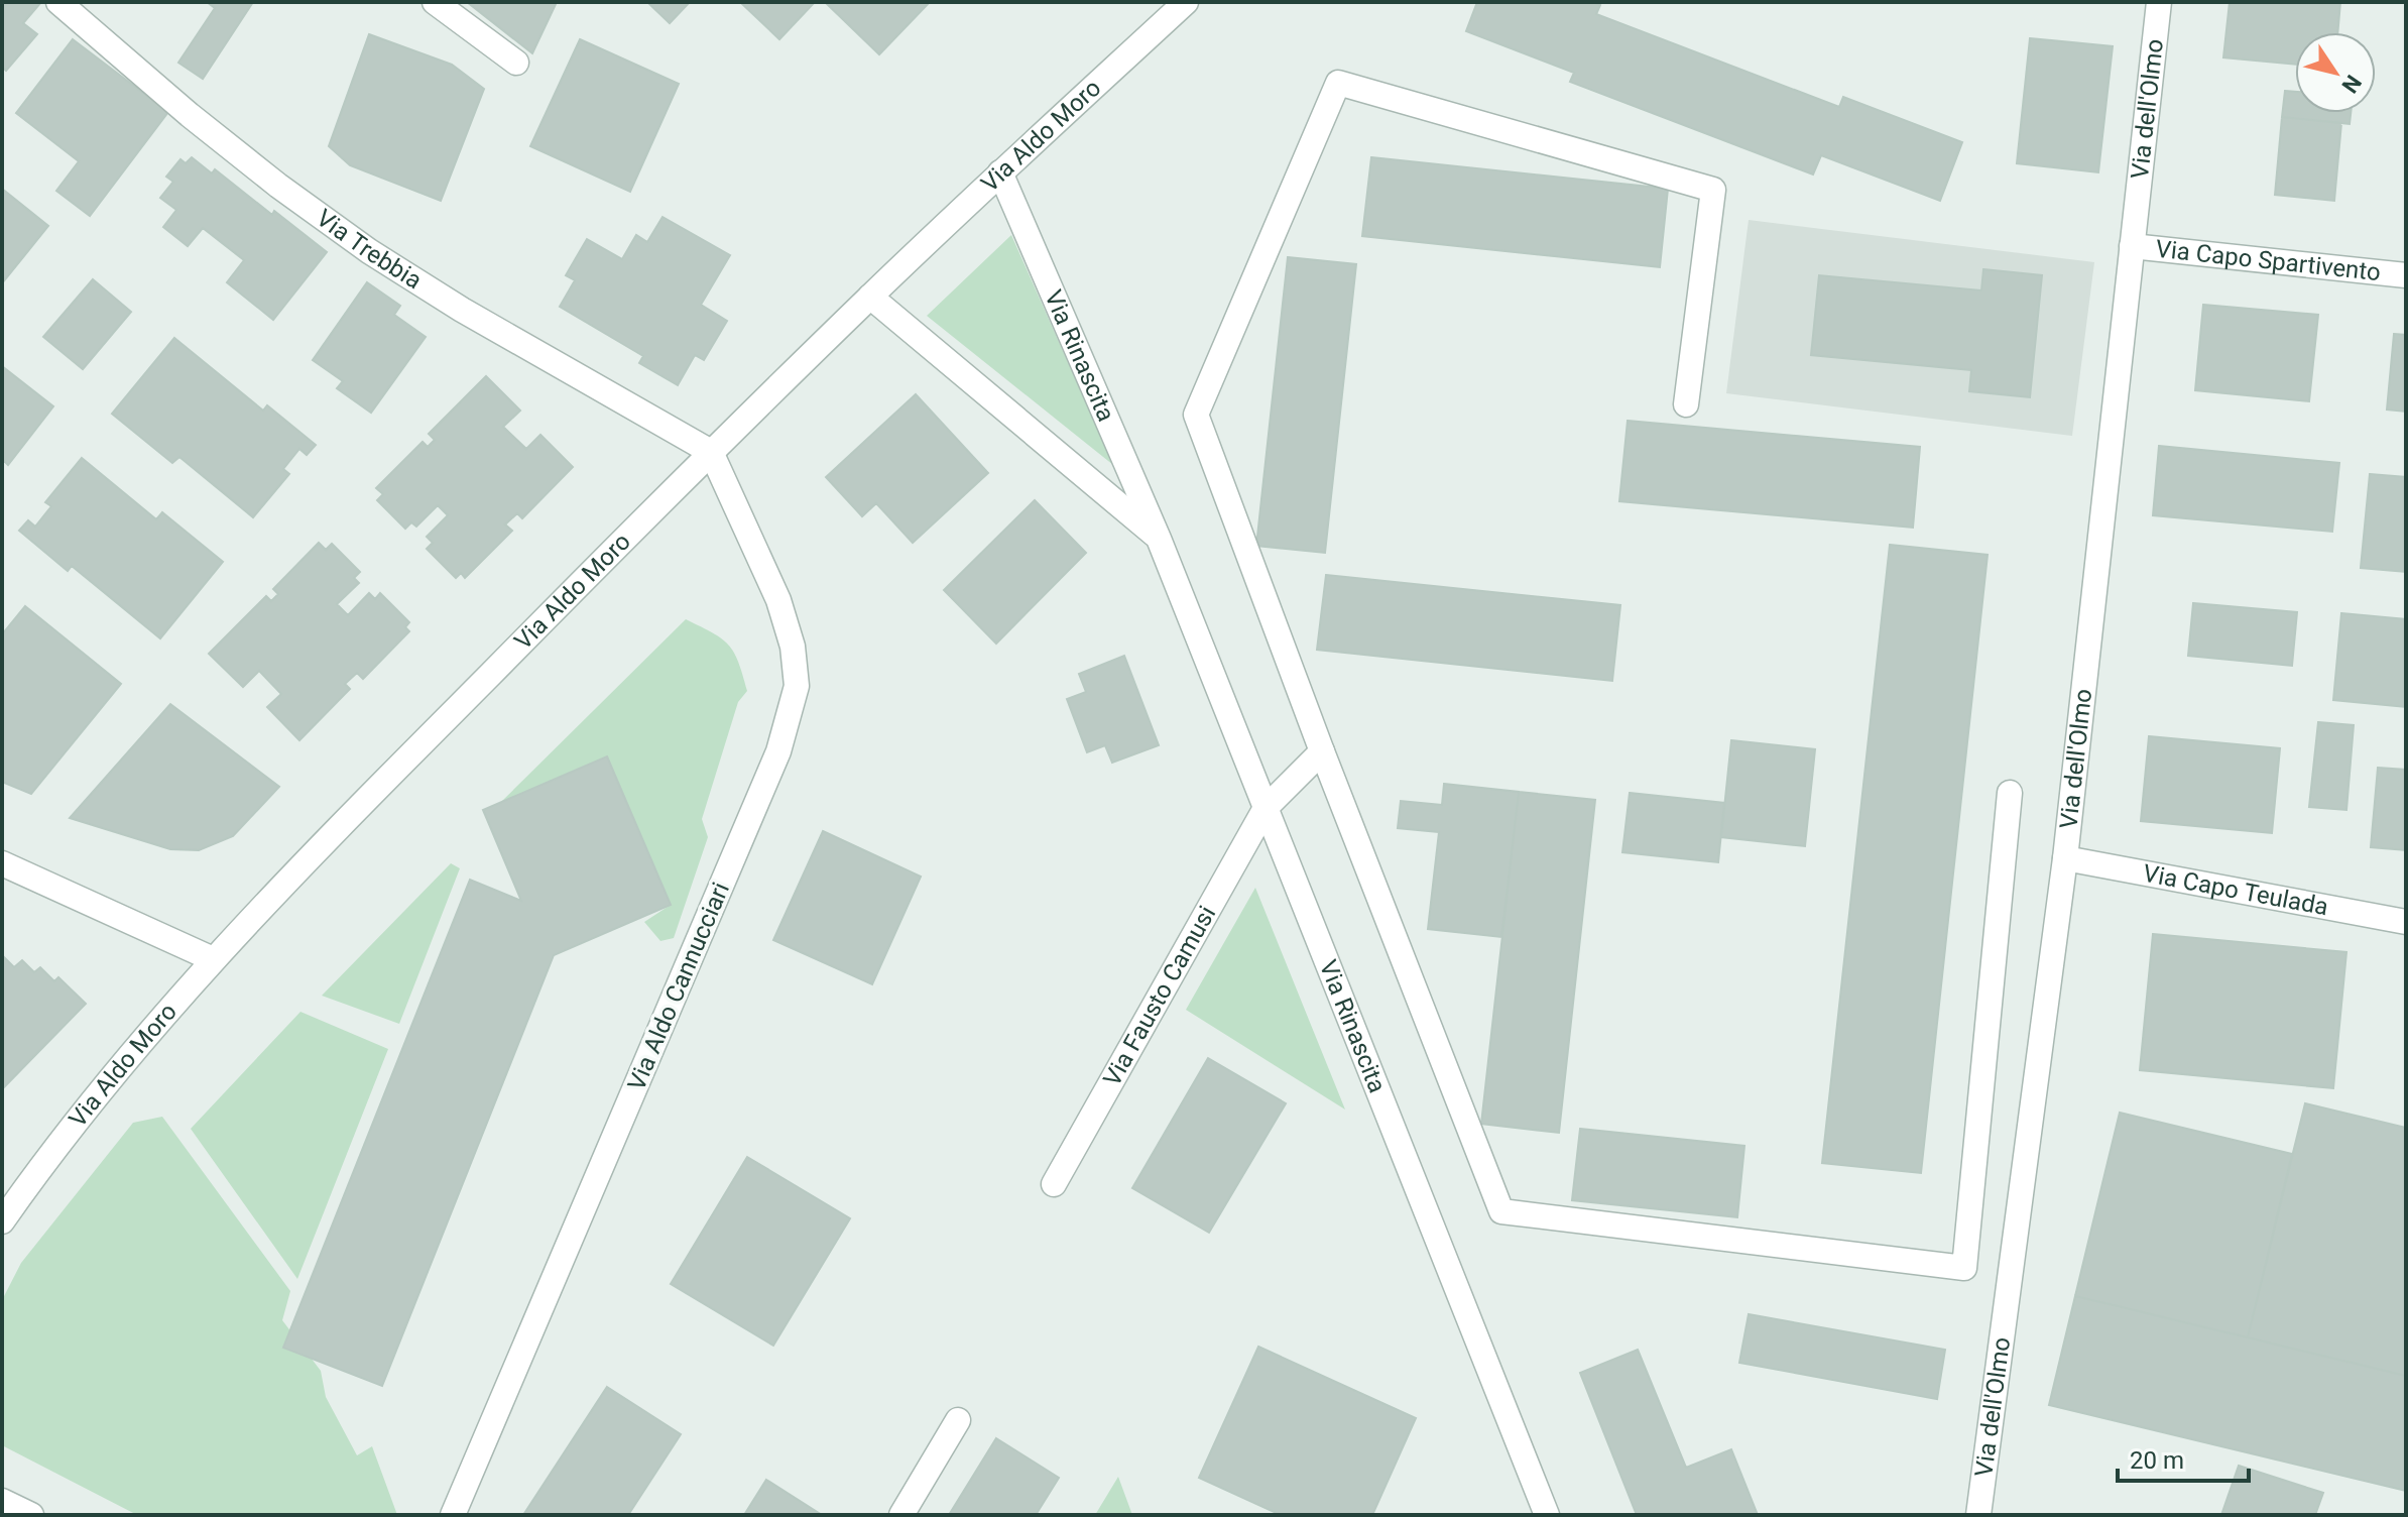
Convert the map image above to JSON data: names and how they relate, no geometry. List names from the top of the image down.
{
  "streets": {
    "street": [
      "Via dell'Olmo",
      "Via Aldo Moro",
      "Via Trebbia",
      "Via Capo Spartivento",
      "Via Rinascita",
      "Via Capo Teulada",
      "Via Aldo Cannucciari",
      "Via Fausto Camusi"
    ]
  },
  "crossings": [
    ["Via dell'Olmo", "Via Capo Spartivento"],
    ["Via dell'Olmo", "Via Capo Teulada"],
    ["Via Aldo Moro", "Via Trebbia"],
    ["Via Aldo Moro", "Via Rinascita"],
    ["Via Aldo Moro", "Via Aldo Cannucciari"],
    ["Via Trebbia", "Via Aldo Cannucciari"],
    ["Via Rinascita", "Via Fausto Camusi"]
  ],
  "scale_bar": "20 m",
  "north": "bottom right"
}
